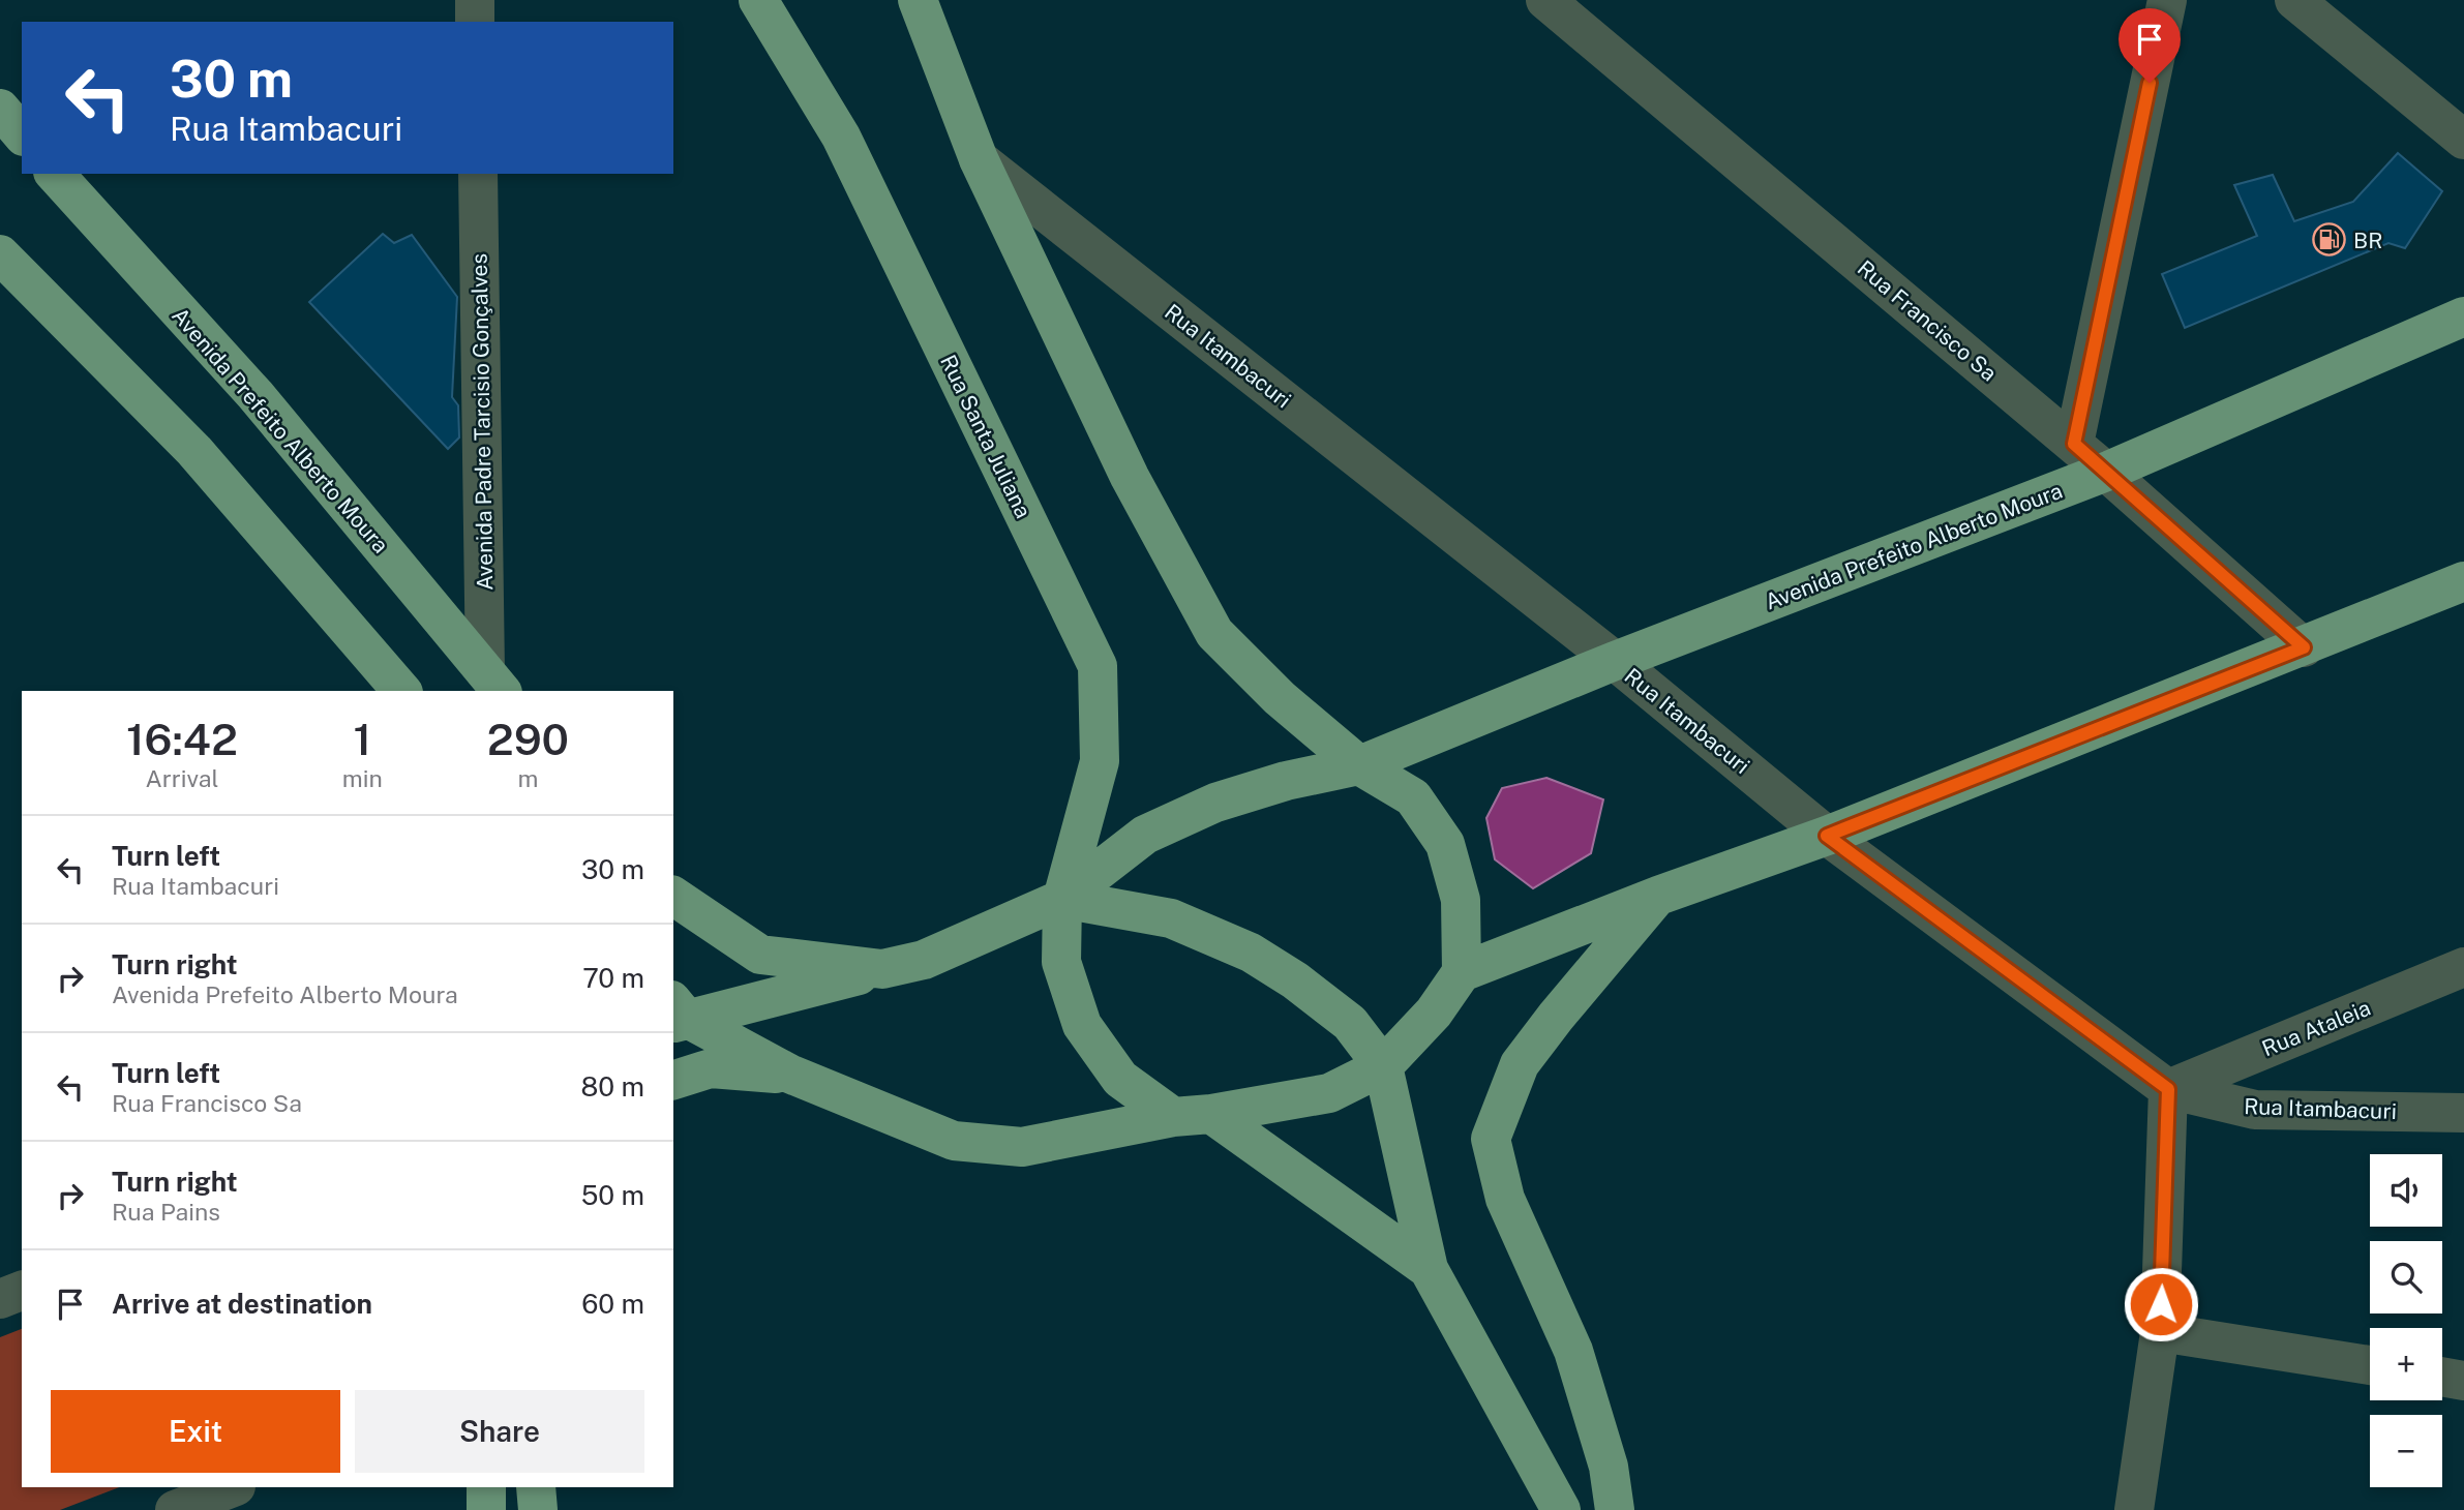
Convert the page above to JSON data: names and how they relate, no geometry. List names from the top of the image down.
{
  "streets": {
    "main road": ["Avenida Prefeito Alberto Moura", "Rua Santa Juliana"],
    "street": [
      "Rua Francisco Sa",
      "Rua Itambacuri",
      "Avenida Padre Tarcisio Gonçalves",
      "Rua Ataleia"
    ]
  },
  "crossings": [
    ["Rua Francisco Sa", "Avenida Prefeito Alberto Moura"],
    ["Rua Itambacuri", "Avenida Prefeito Alberto Moura"],
    ["Rua Itambacuri", "Rua Ataleia"],
    ["Avenida Padre Tarcisio Gonçalves", "Avenida Prefeito Alberto Moura"],
    ["Avenida Prefeito Alberto Moura", "Rua Santa Juliana"]
  ],
  "places": {
    "fuel station": ["BR"]
  },
  "page": {
    "turn": ["30 m", "Rua Itambacuri"],
    "eta": [
      "16:42",
      "Arrival",
      "1",
      "min",
      "290",
      "m"
    ],
    "list": [
      {
        "name": "Turn left",
        "note": "Rua Itambacuri",
        "value": "30 m"
      },
      {
        "name": "Turn right",
        "note": "Avenida Prefeito Alberto Moura",
        "value": "70 m"
      },
      {
        "name": "Turn left",
        "note": "Rua Francisco Sa",
        "value": "80 m"
      },
      {
        "name": "Turn right",
        "note": "Rua Pains",
        "value": "50 m"
      },
      {
        "name": "Arrive at destination",
        "value": "60 m"
      }
    ],
    "map_buttons": ["+", "−"],
    "buttons": ["Exit", "Share"]
  }
}
